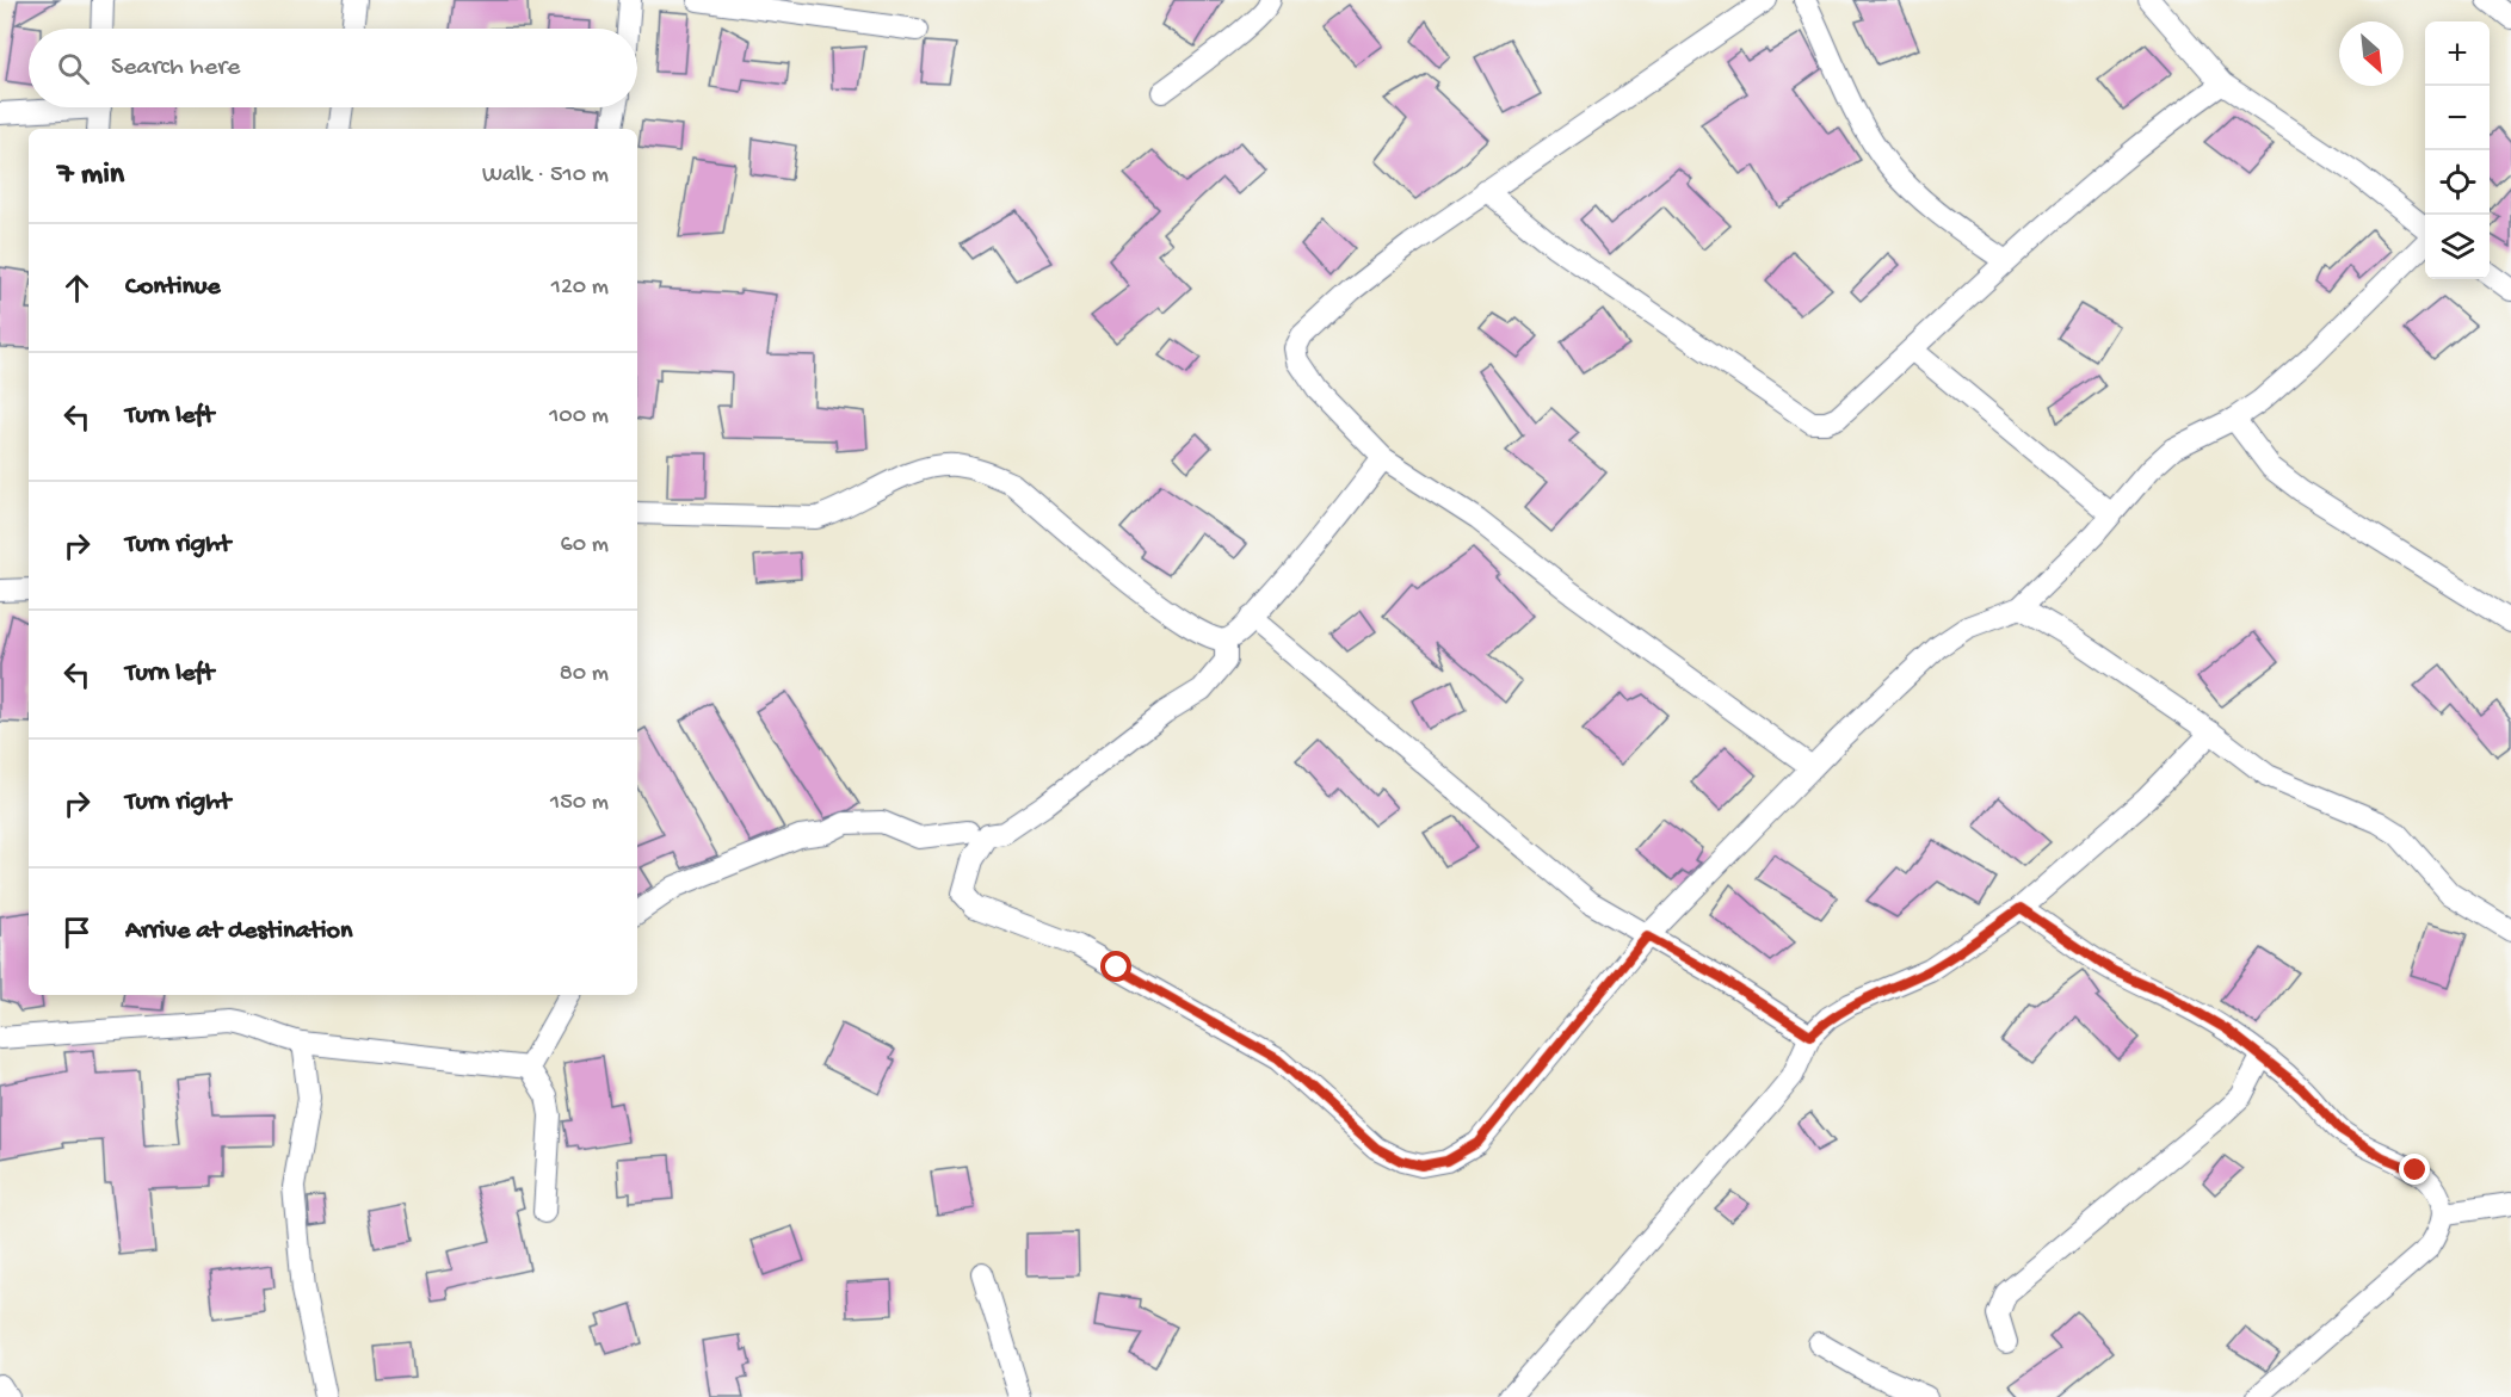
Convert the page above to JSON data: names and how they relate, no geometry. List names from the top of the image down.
{
  "north": "bottom right",
  "page": {
    "map_buttons": ["+", "−"],
    "search": "Search here",
    "heading": ["7 min", "Walk · 510 m"],
    "list": [
      ["Continue", "120 m"],
      ["Turn left", "100 m"],
      ["Turn right", "60 m"],
      ["Turn left", "80 m"],
      ["Turn right", "150 m"],
      "Arrive at destination"
    ]
  }
}
